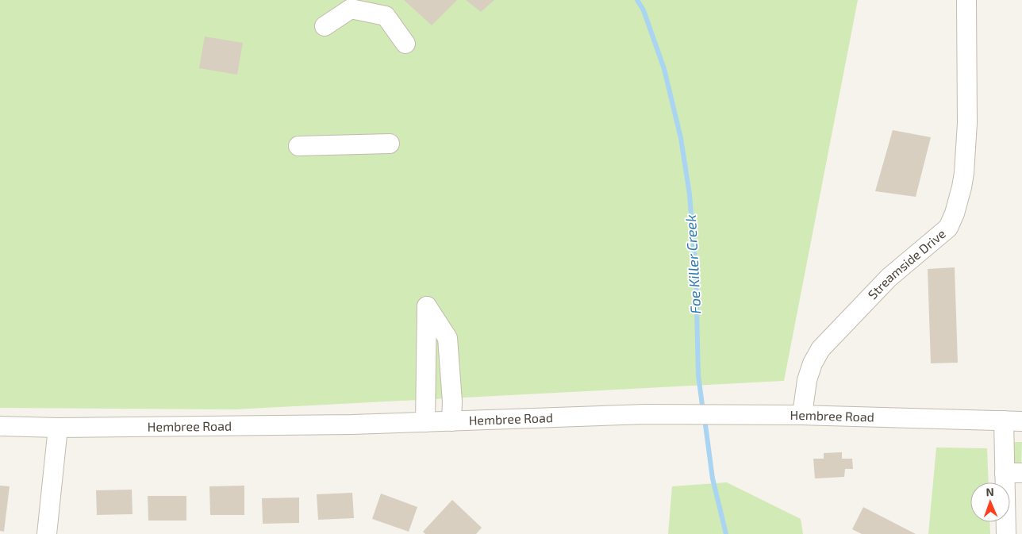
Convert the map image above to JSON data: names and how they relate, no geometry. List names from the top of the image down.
{
  "streets": {
    "street": ["Streamside Drive", "Hembree Road"]
  },
  "crossings": [
    ["Streamside Drive", "Hembree Road"]
  ],
  "water": ["Foe Killer Creek"],
  "north": "top"
}
